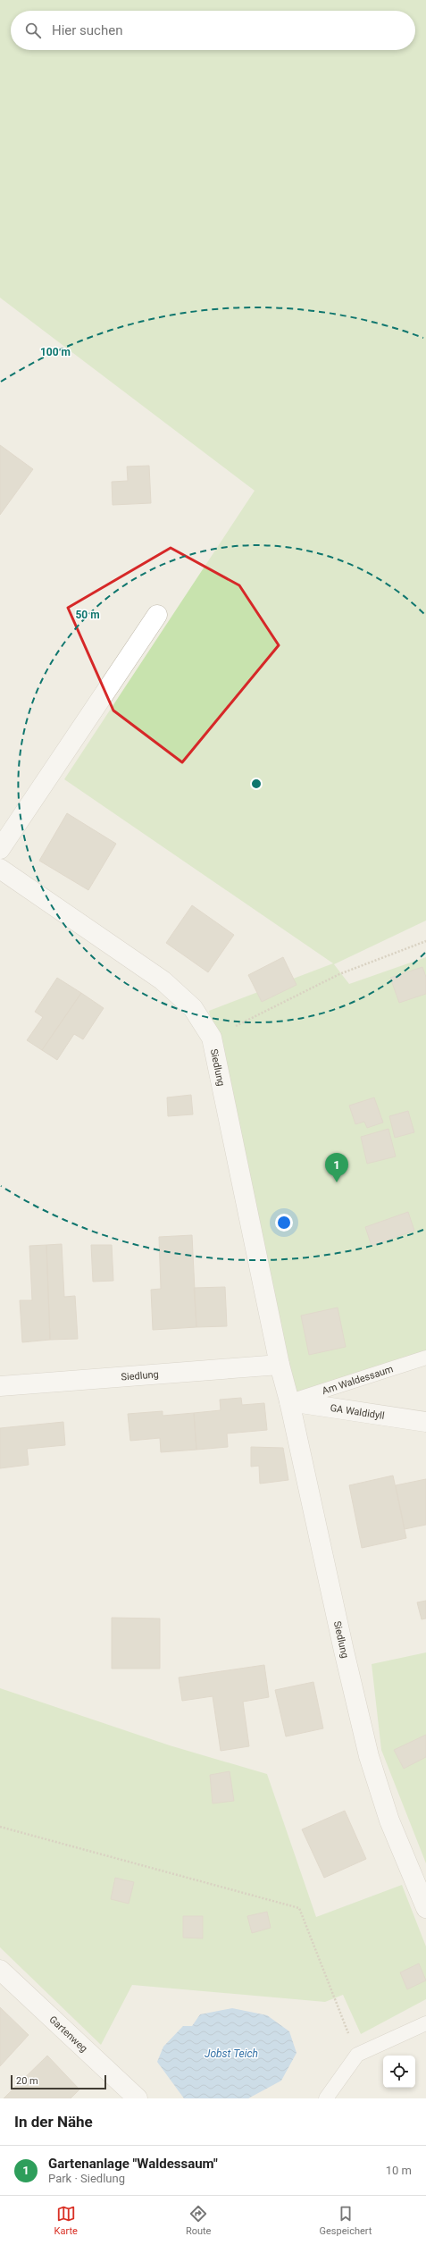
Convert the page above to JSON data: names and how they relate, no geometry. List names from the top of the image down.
{
  "streets": {
    "street": ["Siedlung", "GA Waldidyll", "Gartenweg"],
    "lane": ["Am Waldessaum"]
  },
  "crossings": [
    ["Siedlung", "Am Waldessaum"],
    ["Siedlung", "GA Waldidyll"],
    ["Am Waldessaum", "GA Waldidyll"]
  ],
  "water": ["Jobst Teich"],
  "scale_bar": "20 m",
  "page": {
    "search": "Hier suchen",
    "pins": "1",
    "scale": "20 m",
    "heading": "In der Nähe",
    "list": [
      {
        "mark": "1",
        "name": "Gartenanlage \"Waldessaum\"",
        "note": "Park · Siedlung",
        "value": "10 m"
      }
    ],
    "nav": ["Karte", "Route", "Gespeichert"]
  },
  "rings": ["100 m", "50 m"]
}
